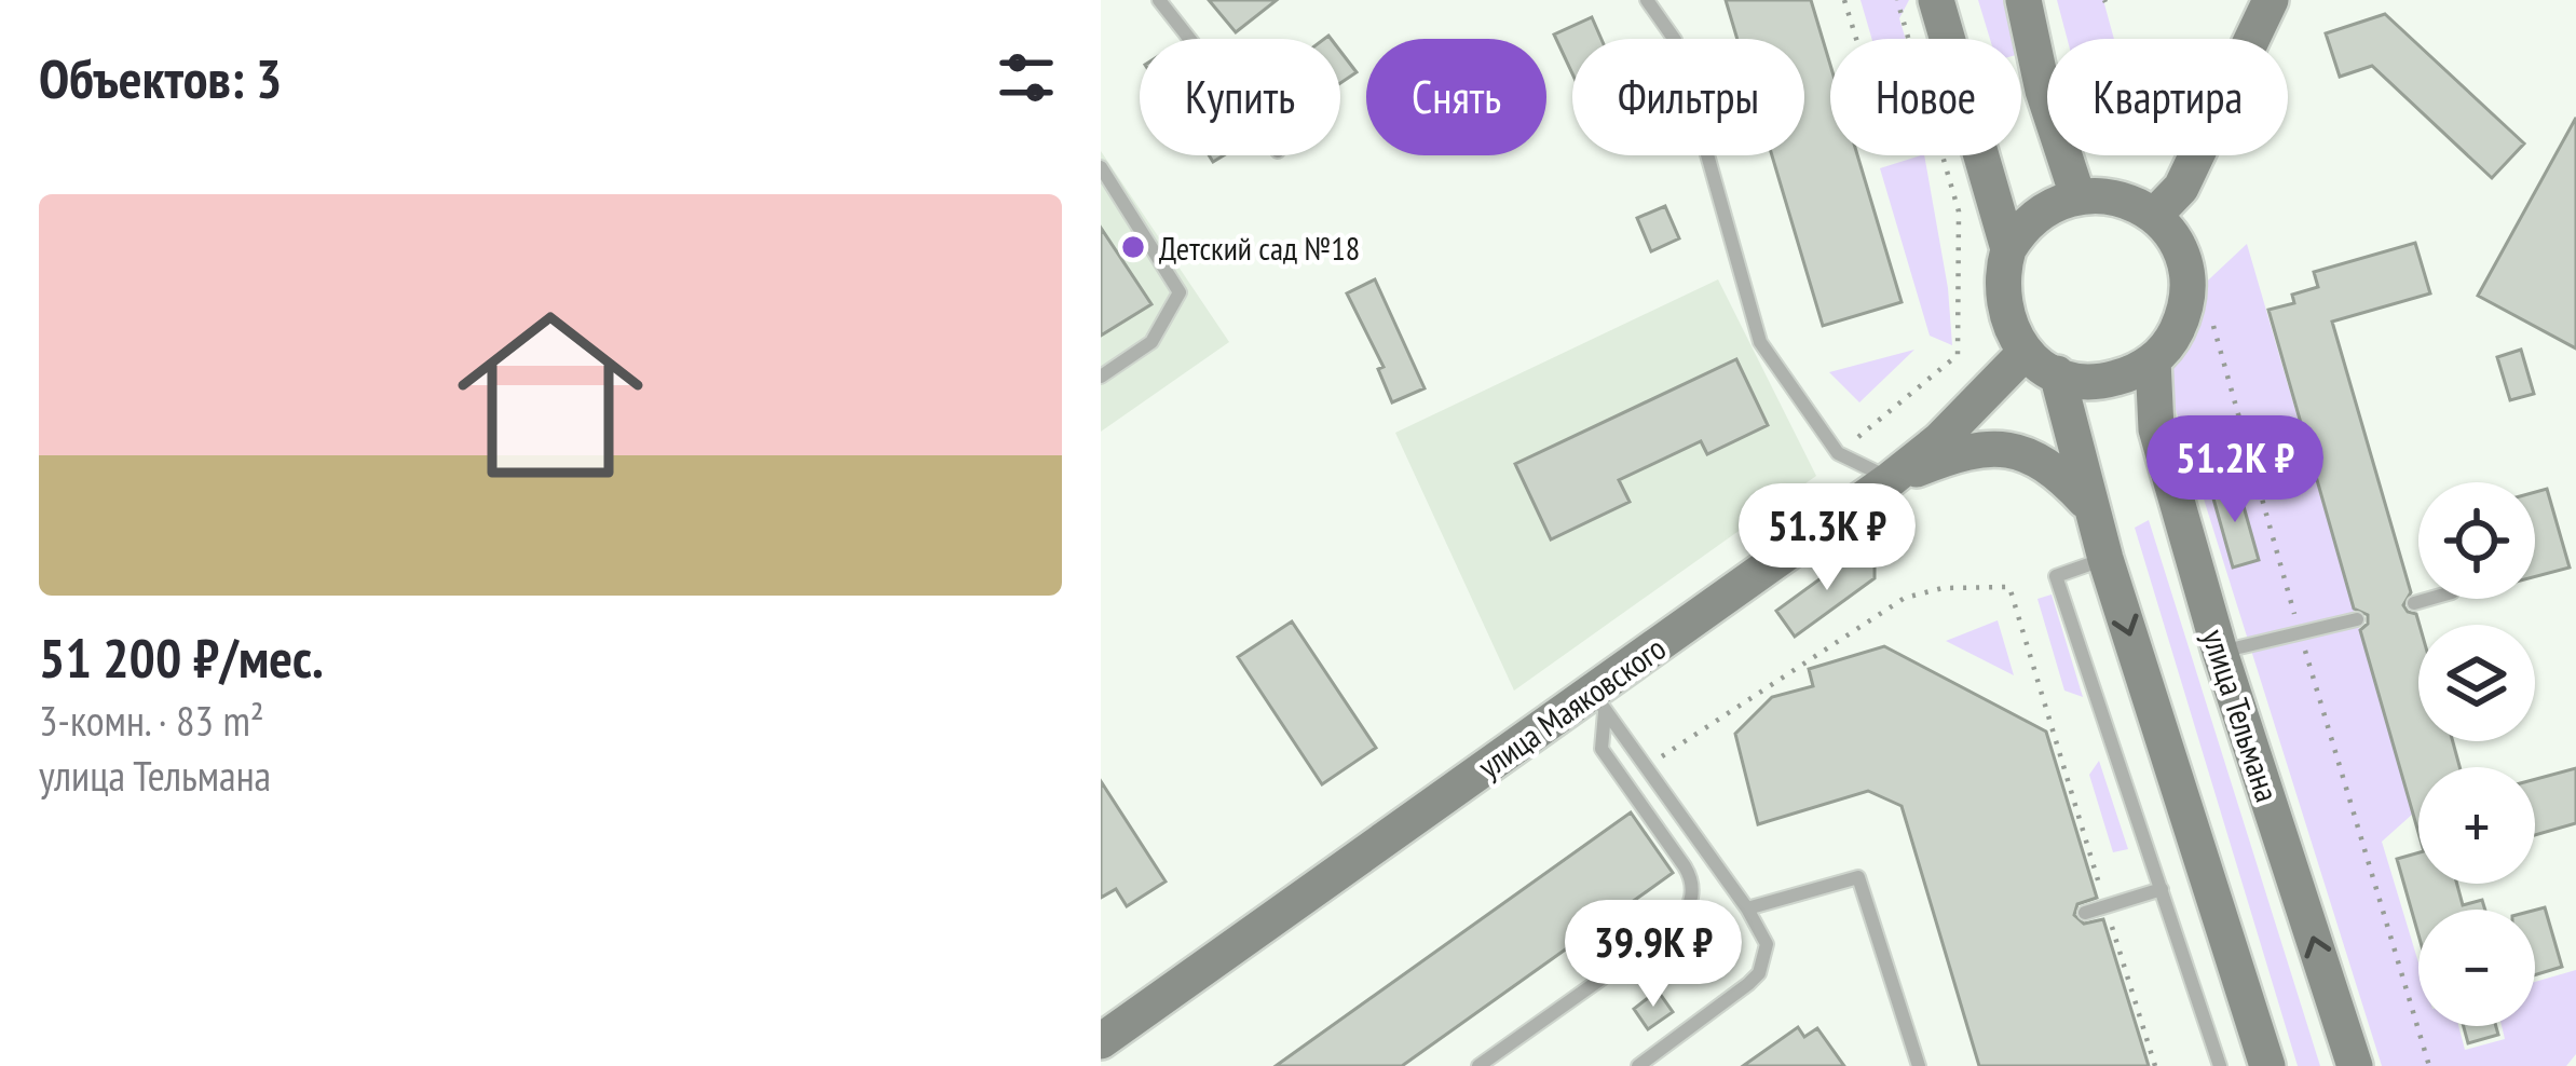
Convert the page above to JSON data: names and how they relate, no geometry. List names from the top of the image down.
{
  "streets": {
    "main road": ["улица Маяковского", "улица Тельмана"]
  },
  "crossings": [
    ["улица Маяковского", "улица Тельмана"]
  ],
  "places": ["Детский сад №18"],
  "page": {
    "heading": "Объектов: 3",
    "chip": [
      "Купить",
      "Снять",
      "Фильтры",
      "Новое",
      "Квартира"
    ],
    "list": [
      {
        "name": "51 200 ₽/мес.",
        "note": "3-комн. · 83 m² · улица Тельмана"
      }
    ],
    "price": ["51.2K ₽", "51.3K ₽", "39.9K ₽"],
    "map_buttons": ["+", "−"]
  }
}
